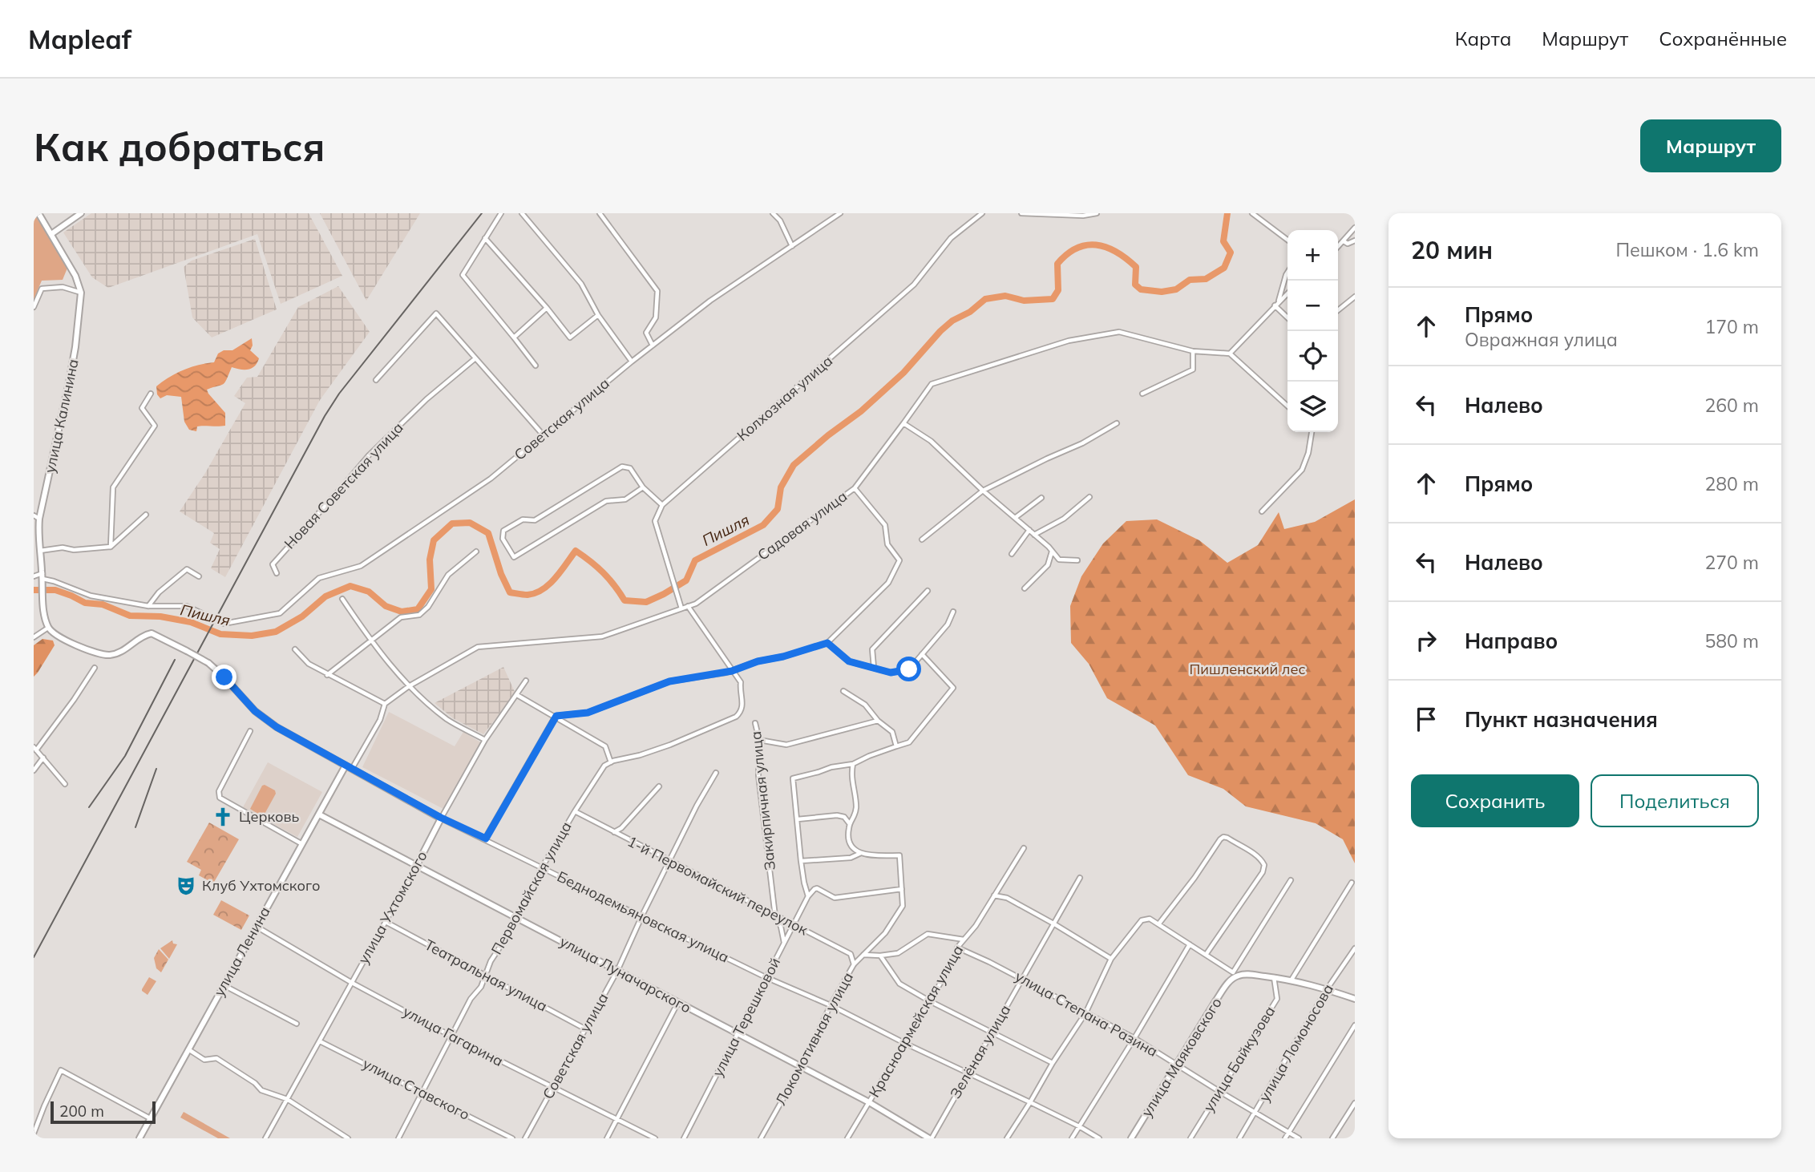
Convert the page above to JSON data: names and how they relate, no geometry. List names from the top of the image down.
{
  "streets": {
    "main road": [
      "улица Калинина",
      "улица Ухтомского",
      "Беднодемьяновская улица",
      "улица Ленина",
      "улица Луначарского",
      "улица Маяковского"
    ],
    "street": [
      "Колхозная улица",
      "Советская улица",
      "Новая Советская улица",
      "Садовая улица",
      "Закирпичная улица",
      "1-й Первомайский переулок",
      "Первомайская улица",
      "Театральная улица",
      "улица Степана Разина",
      "улица Терешковой",
      "Красноармейская улица",
      "улица Гагарина",
      "Локомотивная улица",
      "улица Ломоносова",
      "Зелёная улица",
      "улица Байкузова",
      "улица Ставского"
    ]
  },
  "crossings": [
    ["улица Калинина", "Беднодемьяновская улица"],
    ["Советская улица", "1-й Первомайский переулок"],
    ["Советская улица", "Беднодемьяновская улица"],
    ["Советская улица", "улица Луначарского"],
    ["Советская улица", "Театральная улица"],
    ["Советская улица", "улица Гагарина"],
    ["Закирпичная улица", "1-й Первомайский переулок"],
    ["Закирпичная улица", "улица Терешковой"],
    ["1-й Первомайский переулок", "Первомайская улица"],
    ["1-й Первомайский переулок", "улица Терешковой"],
    ["1-й Первомайский переулок", "Локомотивная улица"],
    ["Первомайская улица", "Беднодемьяновская улица"],
    ["Первомайская улица", "улица Луначарского"],
    ["Первомайская улица", "Театральная улица"],
    ["Первомайская улица", "улица Гагарина"],
    ["Первомайская улица", "улица Ставского"],
    ["улица Ухтомского", "Беднодемьяновская улица"],
    ["улица Ухтомского", "улица Луначарского"],
    ["улица Ухтомского", "Театральная улица"],
    ["улица Ухтомского", "улица Гагарина"],
    ["улица Ухтомского", "улица Ставского"],
    ["Беднодемьяновская улица", "улица Ленина"],
    ["Беднодемьяновская улица", "улица Терешковой"],
    ["Беднодемьяновская улица", "Красноармейская улица"],
    ["Беднодемьяновская улица", "Локомотивная улица"],
    ["Беднодемьяновская улица", "Зелёная улица"],
    ["улица Ленина", "улица Луначарского"],
    ["улица Ленина", "улица Гагарина"],
    ["улица Луначарского", "улица Терешковой"],
    ["улица Луначарского", "Красноармейская улица"],
    ["улица Луначарского", "Локомотивная улица"],
    ["улица Луначарского", "Зелёная улица"],
    ["улица Степана Разина", "Красноармейская улица"],
    ["улица Степана Разина", "улица Ломоносова"],
    ["улица Степана Разина", "Зелёная улица"],
    ["улица Степана Разина", "улица Маяковского"],
    ["улица Степана Разина", "улица Байкузова"]
  ],
  "water": ["Пишля"],
  "parks": ["Пишленский лес"],
  "places": {
    "church": ["Церковь"],
    "theatre": ["Клуб Ухтомского"]
  },
  "scale_bar": "200 m",
  "page": {
    "header": "Mapleaf",
    "nav": ["Карта", "Маршрут", "Сохранённые"],
    "buttons": [
      "Маршрут",
      ["Сохранить", "Поделиться"]
    ],
    "title": "Как добраться",
    "heading": ["20 мин", "Пешком · 1.6 km"],
    "map_buttons": ["+", "−"],
    "list": [
      ["Прямо", "Овражная улица", "170 m"],
      ["Налево", "260 m"],
      ["Прямо", "280 m"],
      ["Налево", "270 m"],
      ["Направо", "580 m"],
      "Пункт назначения"
    ],
    "scale": "200 m"
  }
}
